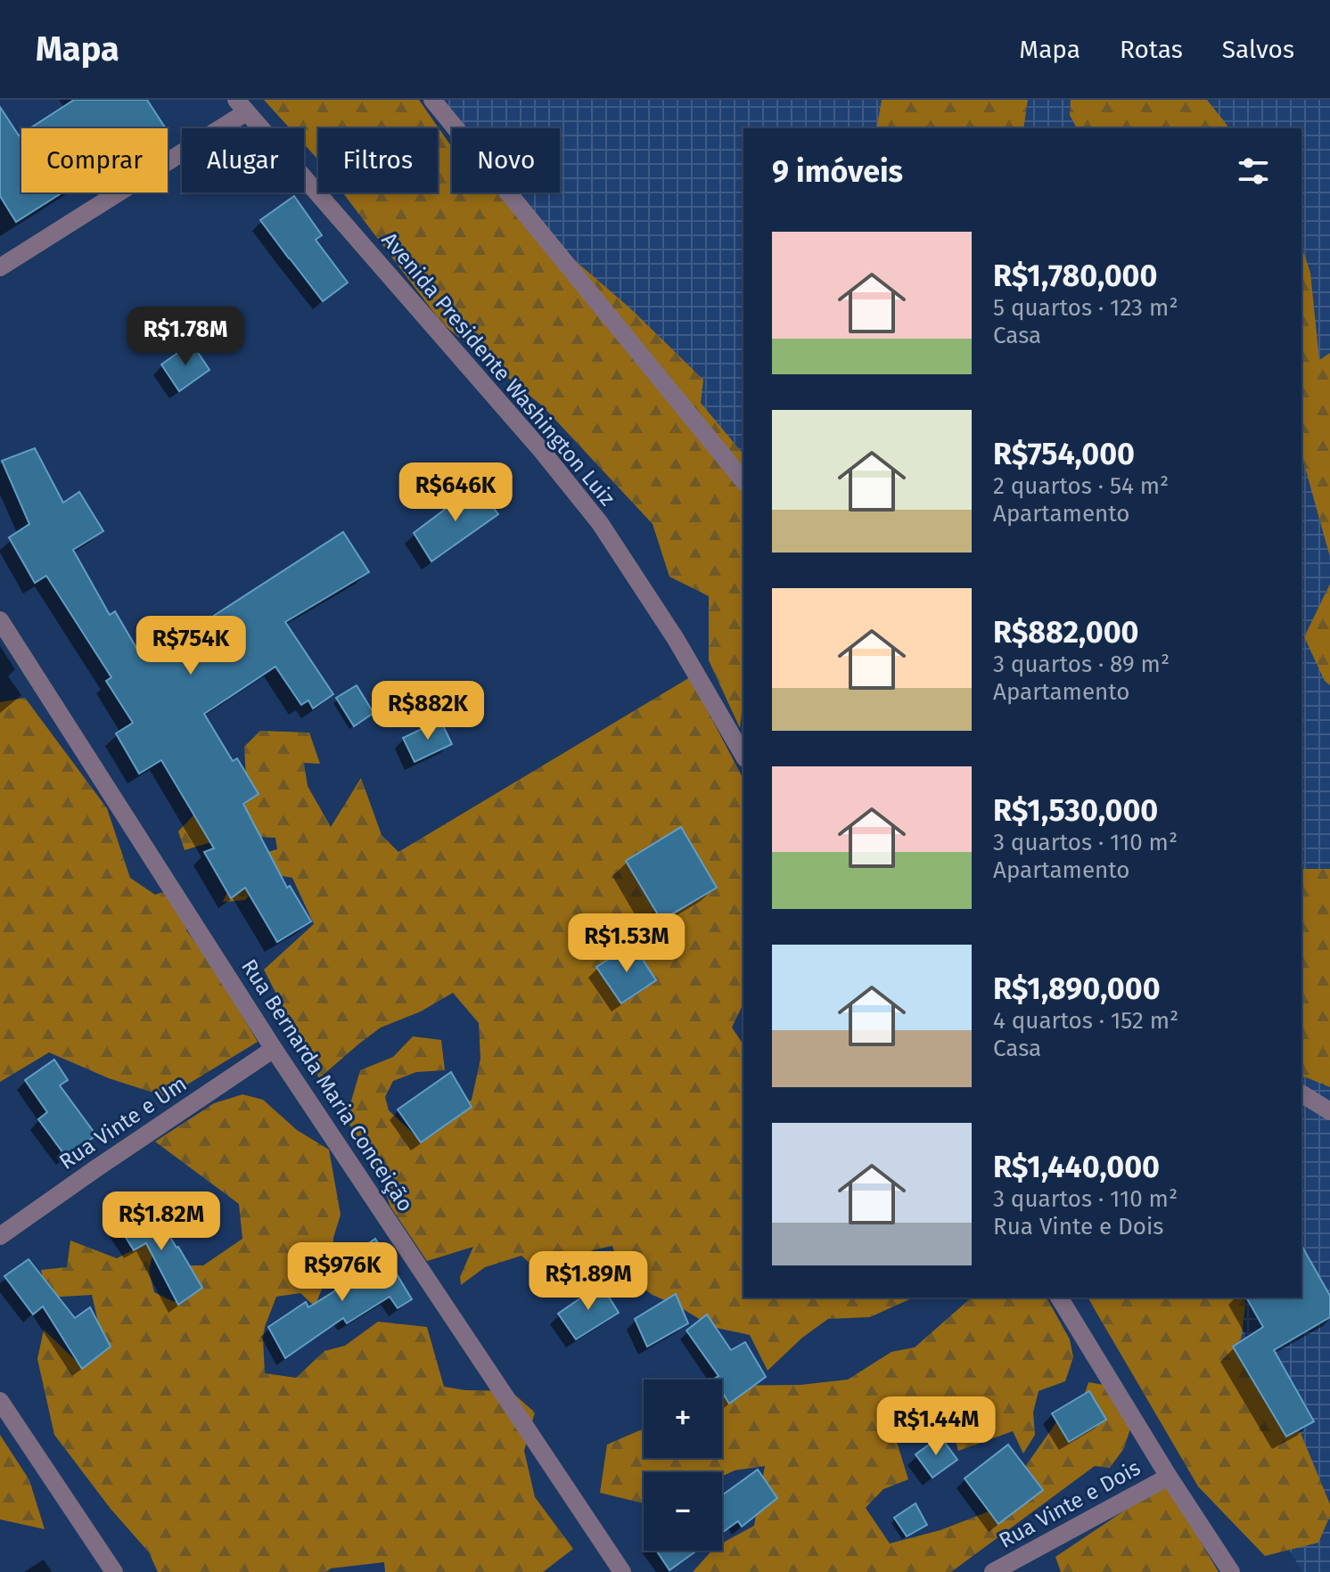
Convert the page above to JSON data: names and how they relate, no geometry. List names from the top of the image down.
{
  "streets": {
    "street": [
      "Avenida Presidente Washington Luiz",
      "Rua Bernarda Maria Conceição",
      "Rua Vinte e Um",
      "Rua Vinte e Dois"
    ]
  },
  "crossings": [
    ["Rua Bernarda Maria Conceição", "Rua Vinte e Um"]
  ],
  "page": {
    "header": "Mapa",
    "nav": ["Mapa", "Rotas", "Salvos"],
    "chip": [
      "Comprar",
      "Alugar",
      "Filtros",
      "Novo"
    ],
    "heading": "9 imóveis",
    "list": [
      {
        "name": "R$1,780,000",
        "note": "5 quartos · 123 m² · Casa"
      },
      {
        "name": "R$754,000",
        "note": "2 quartos · 54 m² · Apartamento"
      },
      {
        "name": "R$882,000",
        "note": "3 quartos · 89 m² · Apartamento"
      },
      {
        "name": "R$1,530,000",
        "note": "3 quartos · 110 m² · Apartamento"
      },
      {
        "name": "R$1,890,000",
        "note": "4 quartos · 152 m² · Casa"
      },
      {
        "name": "R$1,440,000",
        "note": "3 quartos · 110 m² · Rua Vinte e Dois"
      }
    ],
    "price": [
      "R$1.78M",
      "R$646K",
      "R$754K",
      "R$882K",
      "R$1.53M",
      "R$1.82M",
      "R$976K",
      "R$1.89M",
      "R$1.44M"
    ],
    "map_buttons": ["+", "−"]
  }
}
